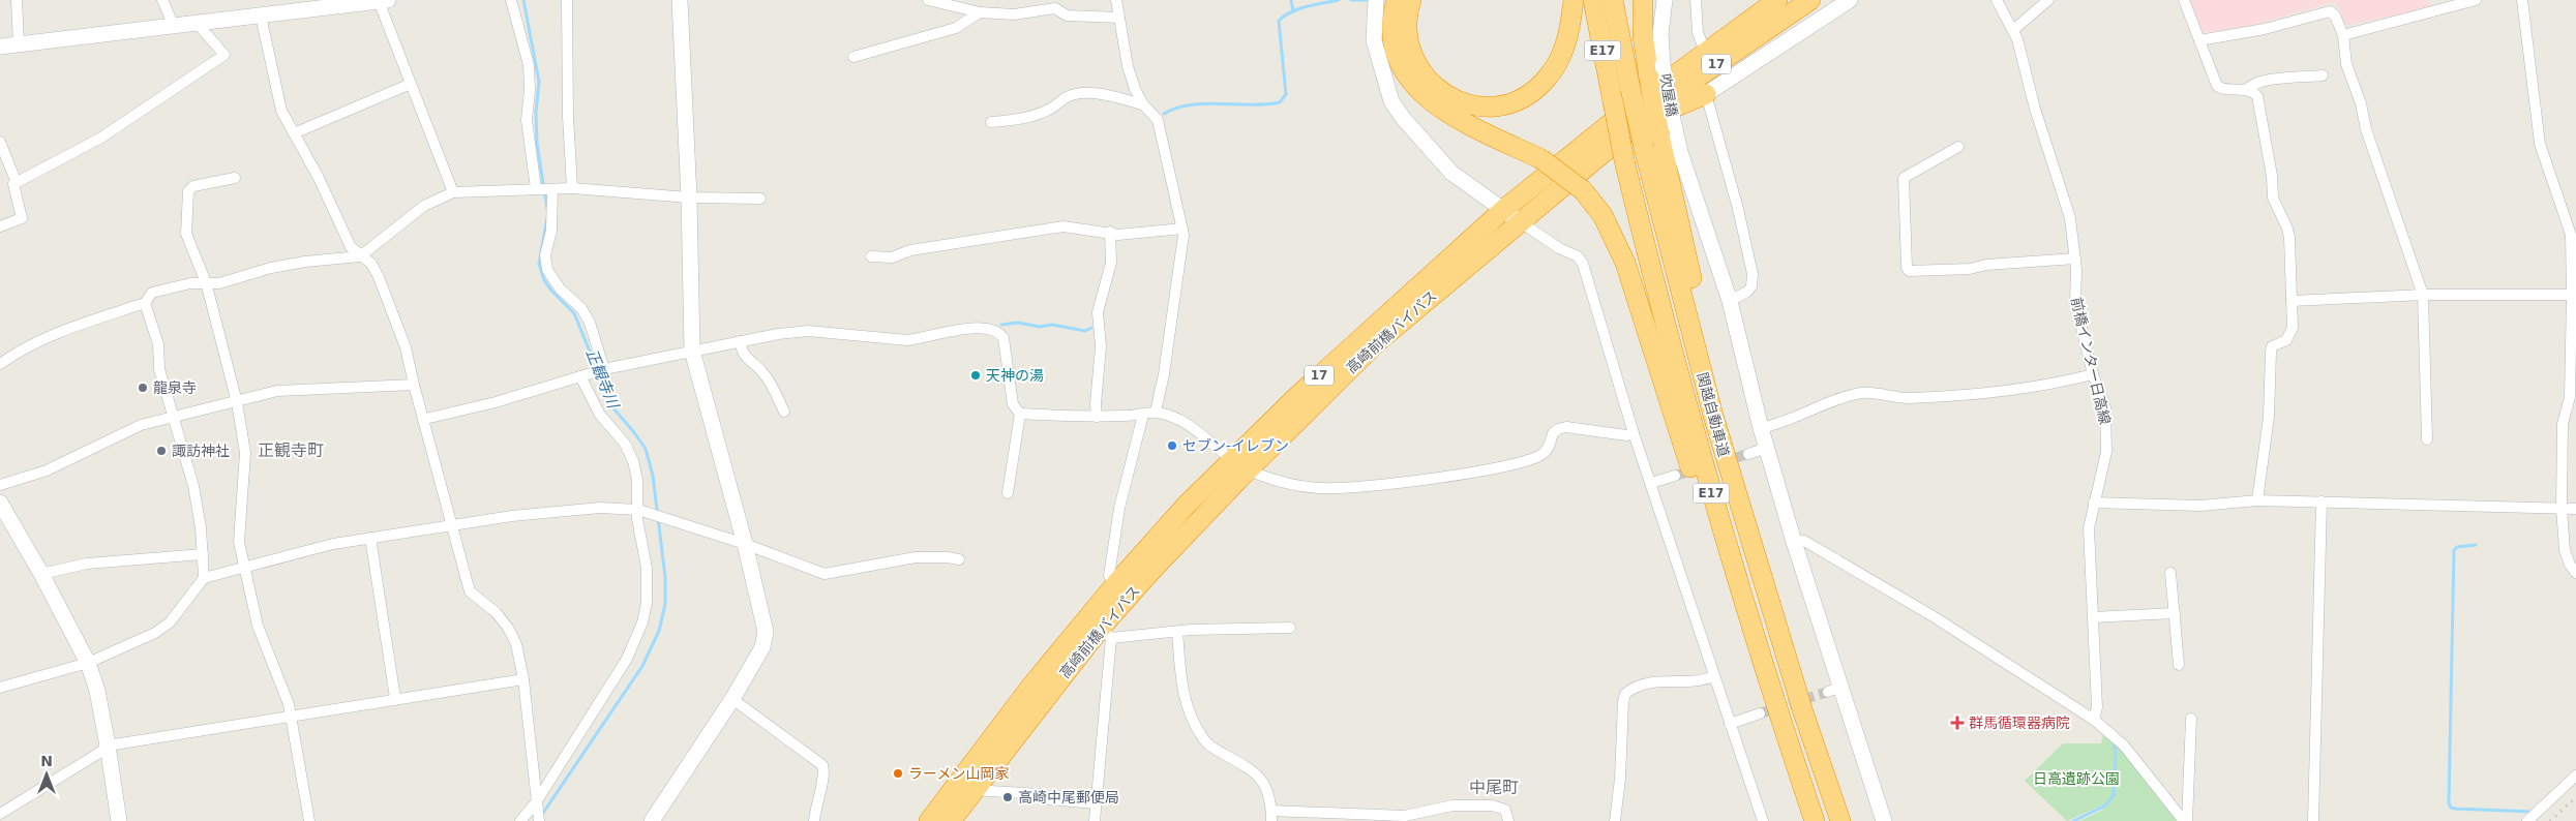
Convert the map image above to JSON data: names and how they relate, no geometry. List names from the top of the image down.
{
  "streets": {
    "highway": [
      "E17",
      "17",
      "高崎前橋バイパス",
      "関越自動車道"
    ],
    "street": ["前橋インター日高線"]
  },
  "crossings": [
    ["E17", "関越自動車道"]
  ],
  "districts": ["正観寺町", "中尾町"],
  "water": ["正観寺川"],
  "parks": ["日高遺跡公園"],
  "places": {
    "other": [
      "天神の湯",
      "龍泉寺",
      "セブン-イレブン",
      "諏訪神社",
      "ラーメン山岡家",
      "高崎中尾郵便局"
    ],
    "health": ["群馬循環器病院"]
  },
  "north": "top"
}
